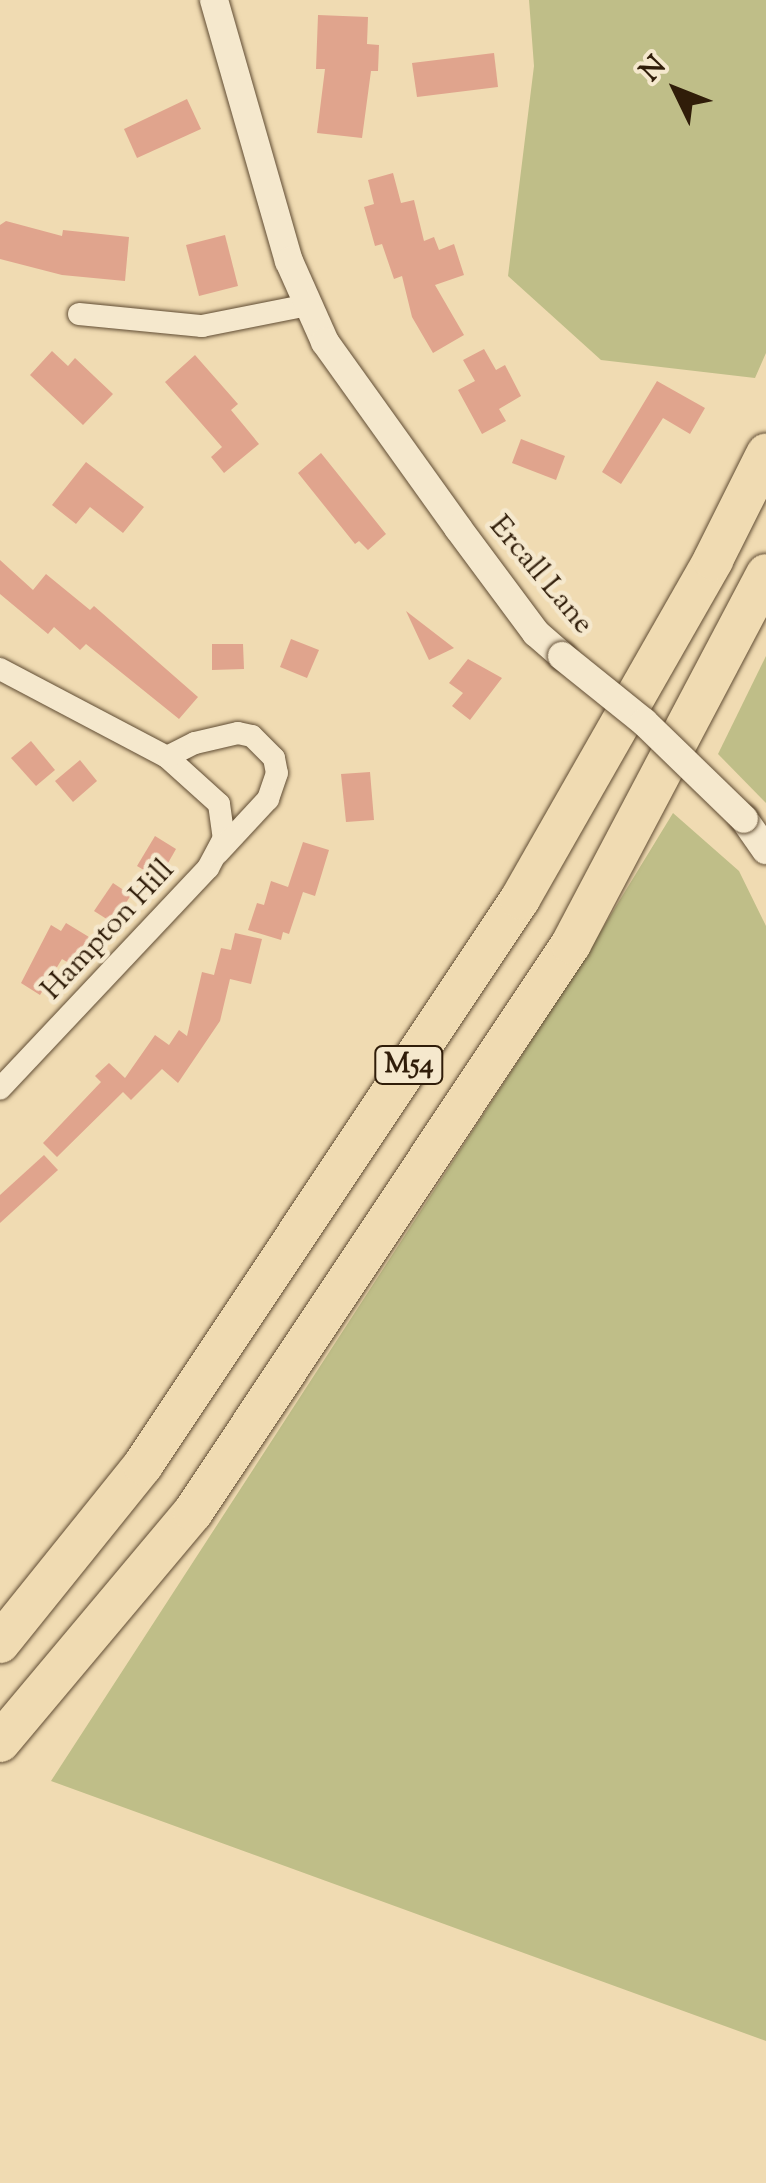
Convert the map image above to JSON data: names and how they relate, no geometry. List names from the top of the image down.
{
  "streets": {
    "highway": ["M54"],
    "street": ["Ercall Lane", "Hampton Hill"]
  },
  "north": "top left"
}
